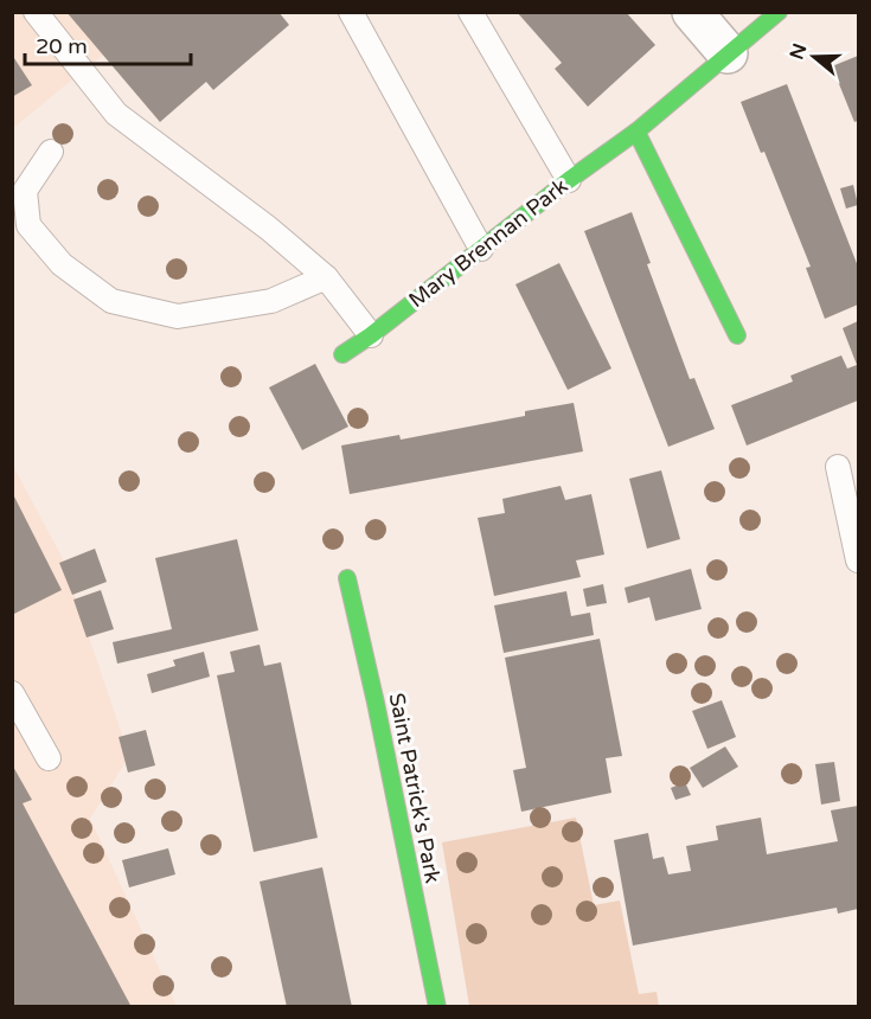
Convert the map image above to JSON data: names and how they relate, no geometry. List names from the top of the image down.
{
  "streets": {
    "street": ["Mary Brennan Park", "Saint Patrick's Park"]
  },
  "scale_bar": "20 m",
  "north": "left"
}
